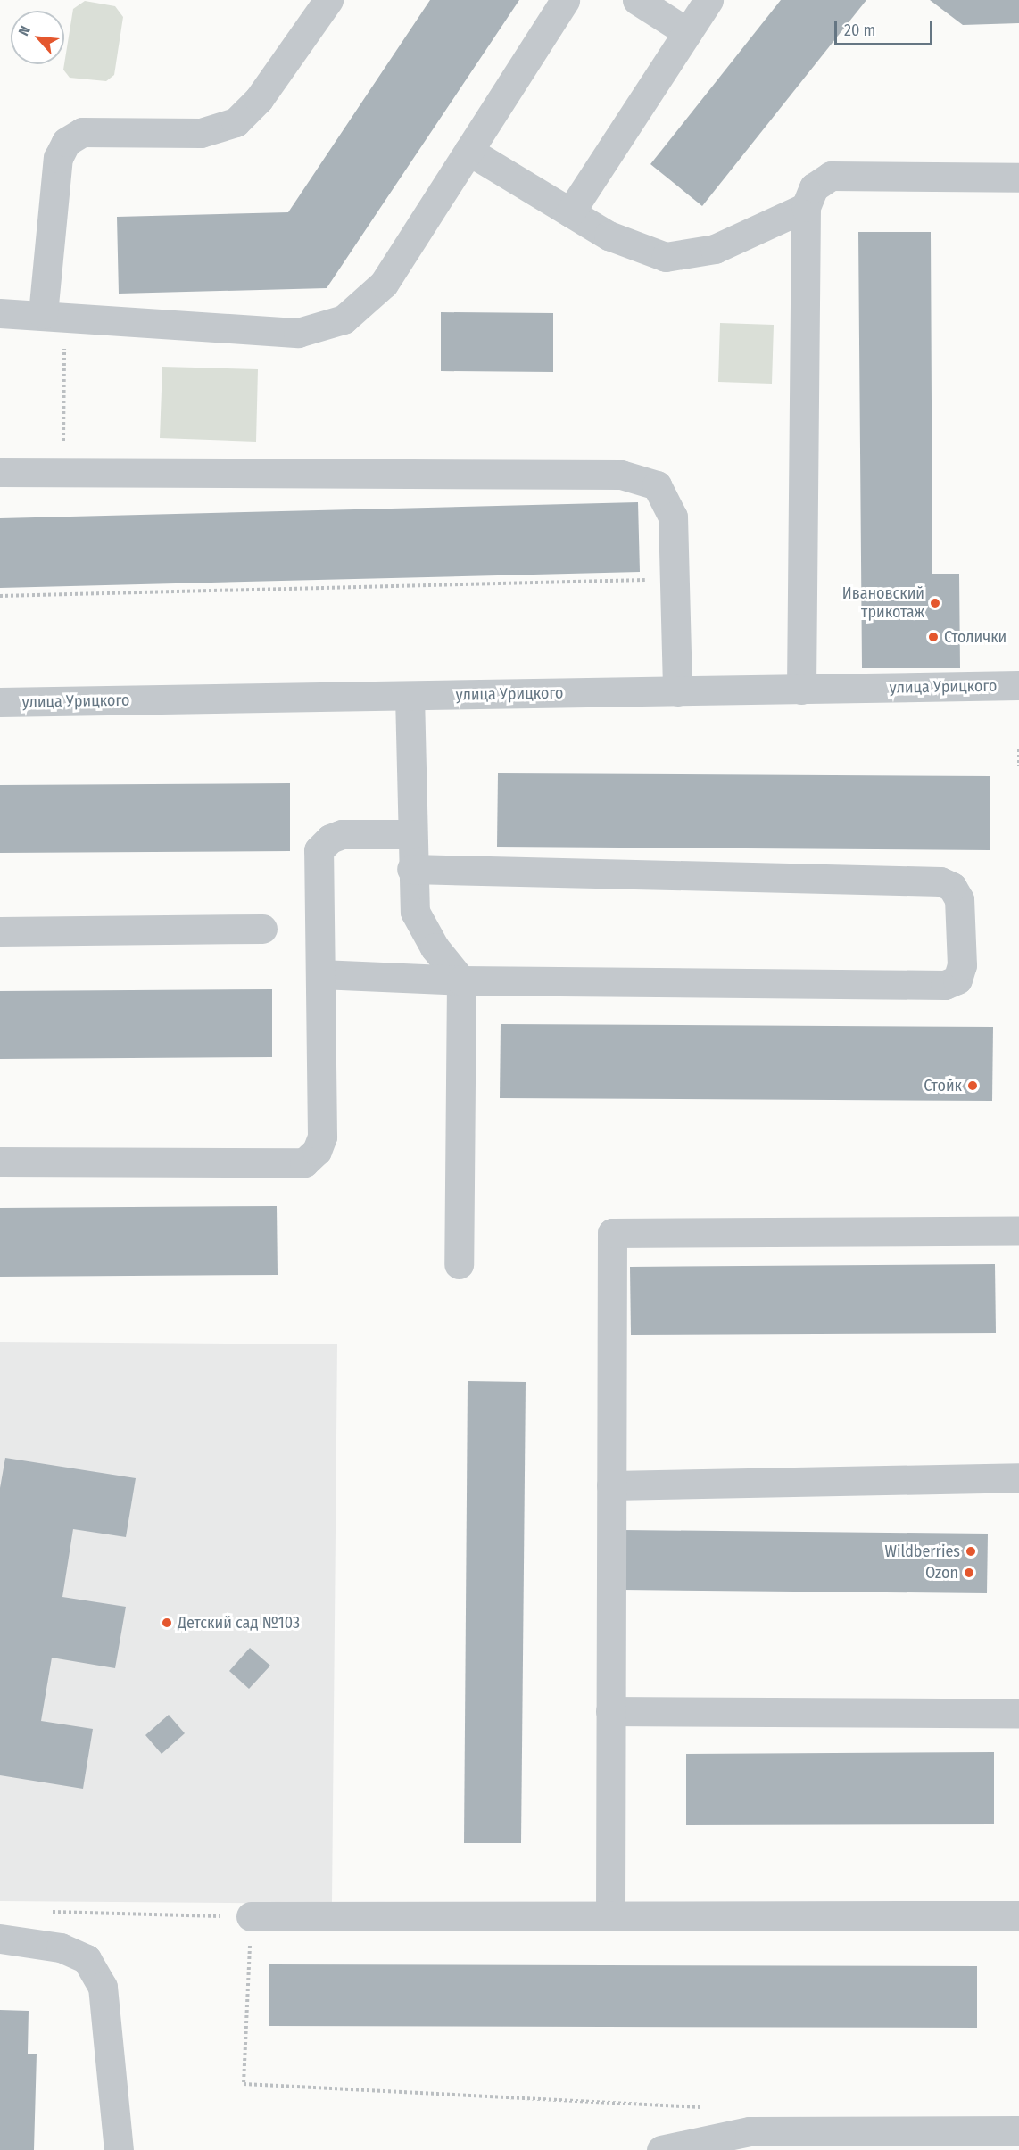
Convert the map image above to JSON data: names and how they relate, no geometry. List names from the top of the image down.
{
  "streets": {
    "street": ["улица Урицкого"]
  },
  "places": [
    "Ивановский трикотаж",
    "Столички",
    "Стойк",
    "Wildberries",
    "Ozon",
    "Детский сад №103"
  ],
  "scale_bar": "20 m",
  "north": "top left"
}
